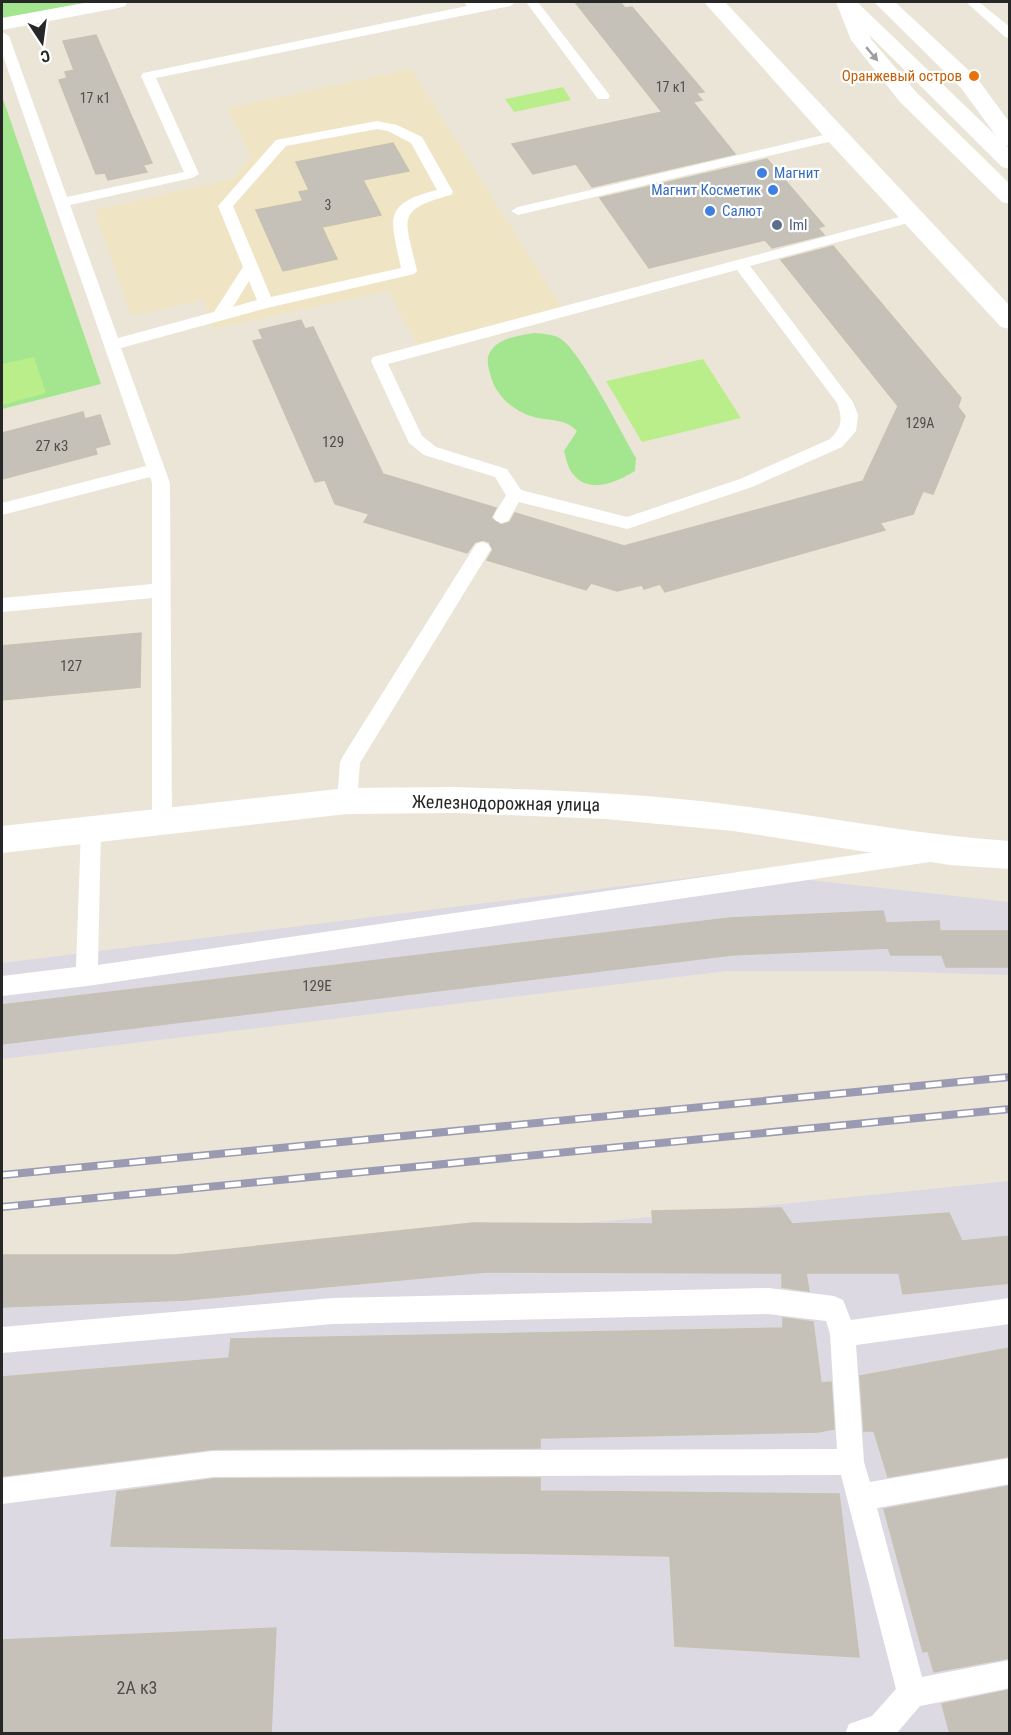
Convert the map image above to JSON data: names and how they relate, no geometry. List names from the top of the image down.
{
  "streets": {
    "street": ["Железнодорожная улица"]
  },
  "places": [
    "Оранжевый остров",
    "Магнит",
    "Магнит Косметик",
    "Салют",
    "Iml"
  ],
  "house_numbers": [
    "17 к1",
    "17 к1",
    "3",
    "129А",
    "129",
    "27 к3",
    "127",
    "129Е",
    "2А к3"
  ],
  "north": "bottom"
}
